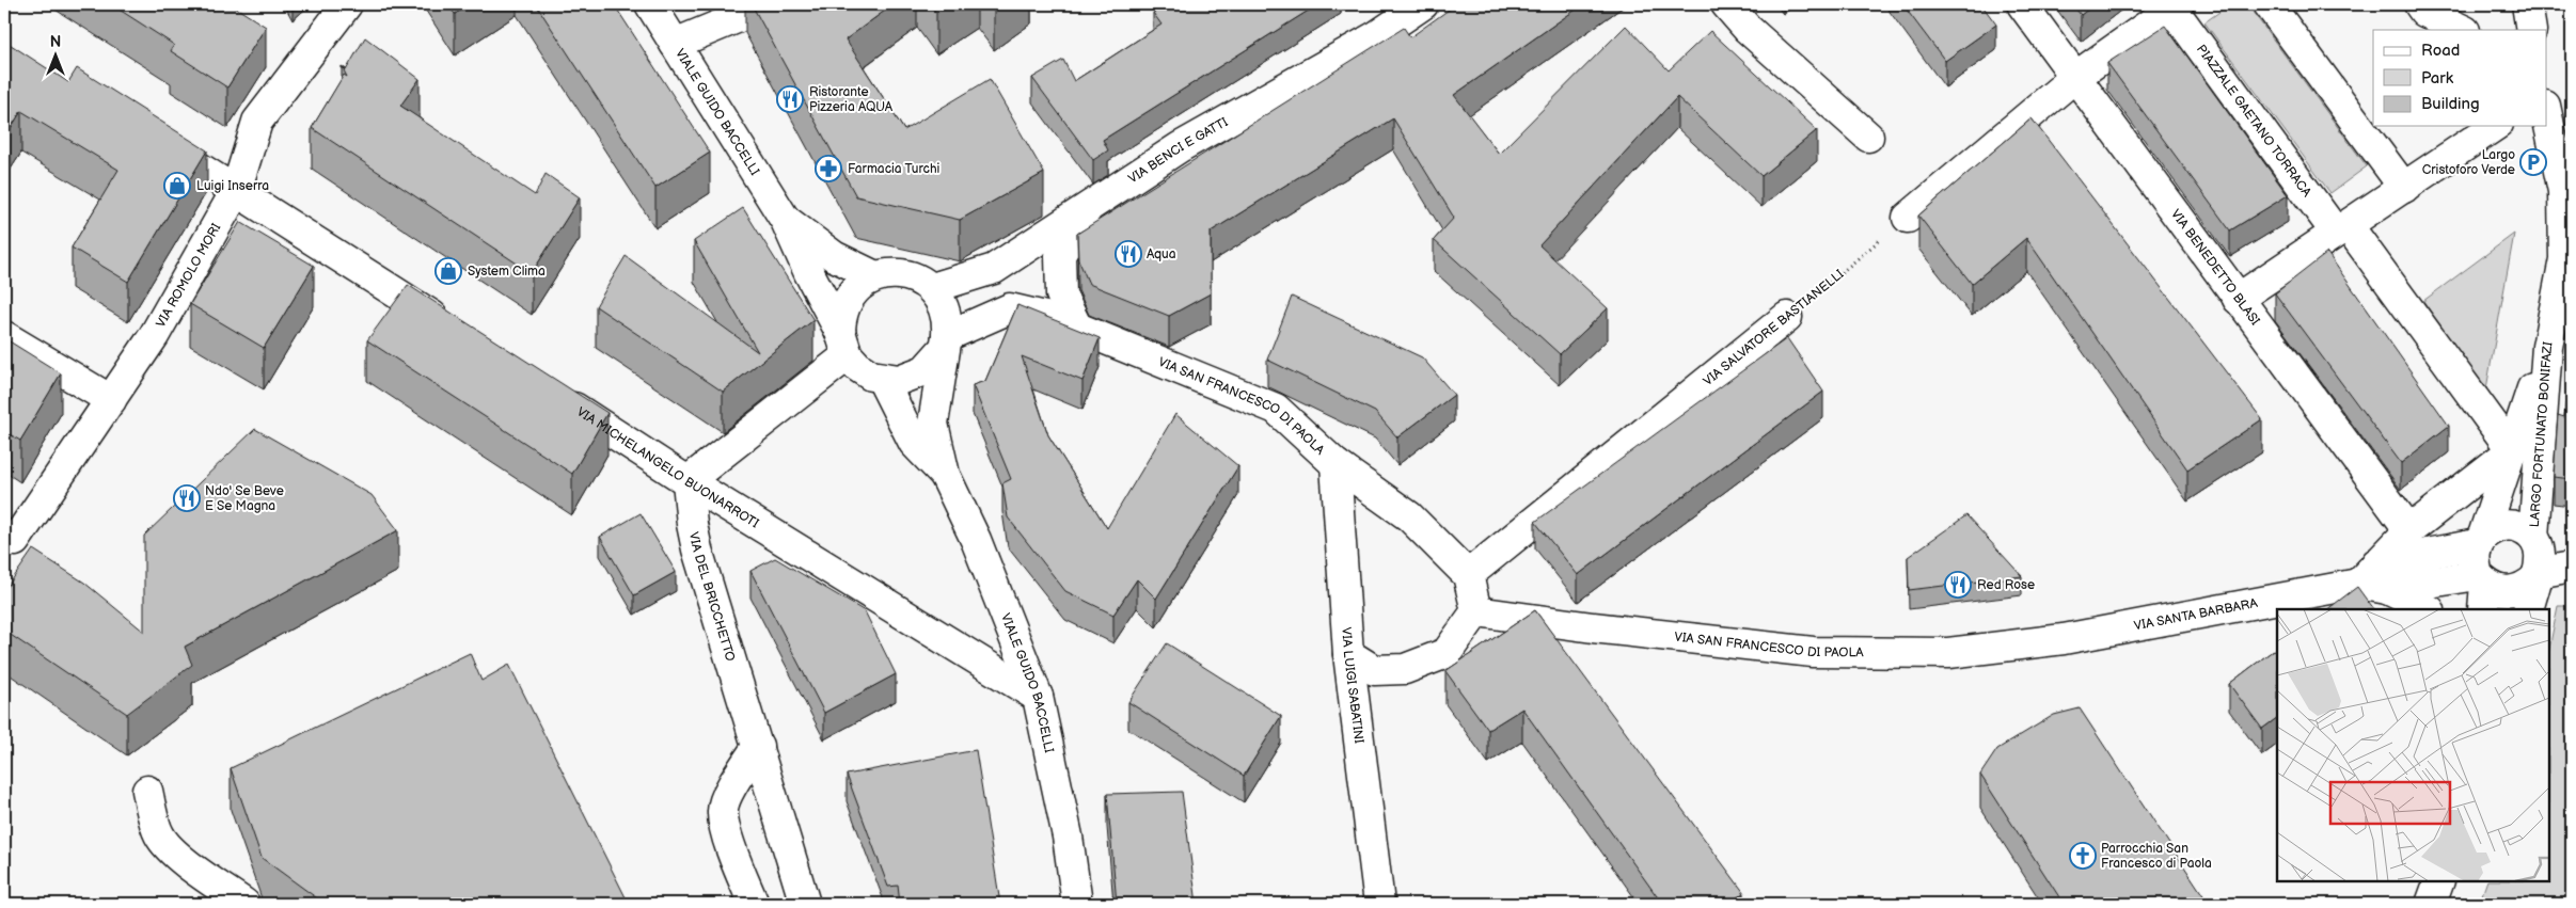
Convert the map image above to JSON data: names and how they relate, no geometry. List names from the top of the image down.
{
  "streets": {
    "street": [
      "VIALE GUIDO BACCELLI",
      "PIAZZALE GAETANO TORRACA",
      "VIA BENCI E GATTI",
      "VIA BENEDETTO BLASI",
      "VIA ROMOLO MORI",
      "VIA SALVATORE BASTIANELLI",
      "VIA SAN FRANCESCO DI PAOLA",
      "LARGO FORTUNATO BONIFAZI",
      "VIA MICHELANGELO BUONARROTI",
      "VIA DEL BRICCHETTO",
      "VIA SANTA BARBARA",
      "VIA LUIGI SABATINI"
    ]
  },
  "crossings": [
    ["VIALE GUIDO BACCELLI", "VIA BENCI E GATTI"],
    ["VIALE GUIDO BACCELLI", "VIA SAN FRANCESCO DI PAOLA"],
    ["VIALE GUIDO BACCELLI", "VIA MICHELANGELO BUONARROTI"],
    ["PIAZZALE GAETANO TORRACA", "VIA BENEDETTO BLASI"],
    ["PIAZZALE GAETANO TORRACA", "LARGO FORTUNATO BONIFAZI"],
    ["VIA BENCI E GATTI", "VIA SAN FRANCESCO DI PAOLA"],
    ["VIA BENEDETTO BLASI", "LARGO FORTUNATO BONIFAZI"],
    ["VIA SALVATORE BASTIANELLI", "VIA SAN FRANCESCO DI PAOLA"],
    ["VIA SAN FRANCESCO DI PAOLA", "VIA SANTA BARBARA"],
    ["VIA SAN FRANCESCO DI PAOLA", "VIA LUIGI SABATINI"],
    ["LARGO FORTUNATO BONIFAZI", "VIA SANTA BARBARA"],
    ["VIA MICHELANGELO BUONARROTI", "VIA DEL BRICCHETTO"]
  ],
  "places": {
    "restaurant": [
      "Ristorante Pizzeria AQUA",
      "Aqua",
      "Ndo' Se Beve E Se Magna",
      "Red Rose"
    ],
    "parking": ["Largo Cristoforo Verde"],
    "pharmacy": ["Farmacia Turchi"],
    "shop": ["Luigi Inserra", "System Clima"],
    "church": ["Parrocchia San Francesco di Paola"]
  },
  "legend": ["Road", "Park", "Building"],
  "north": "top"
}
